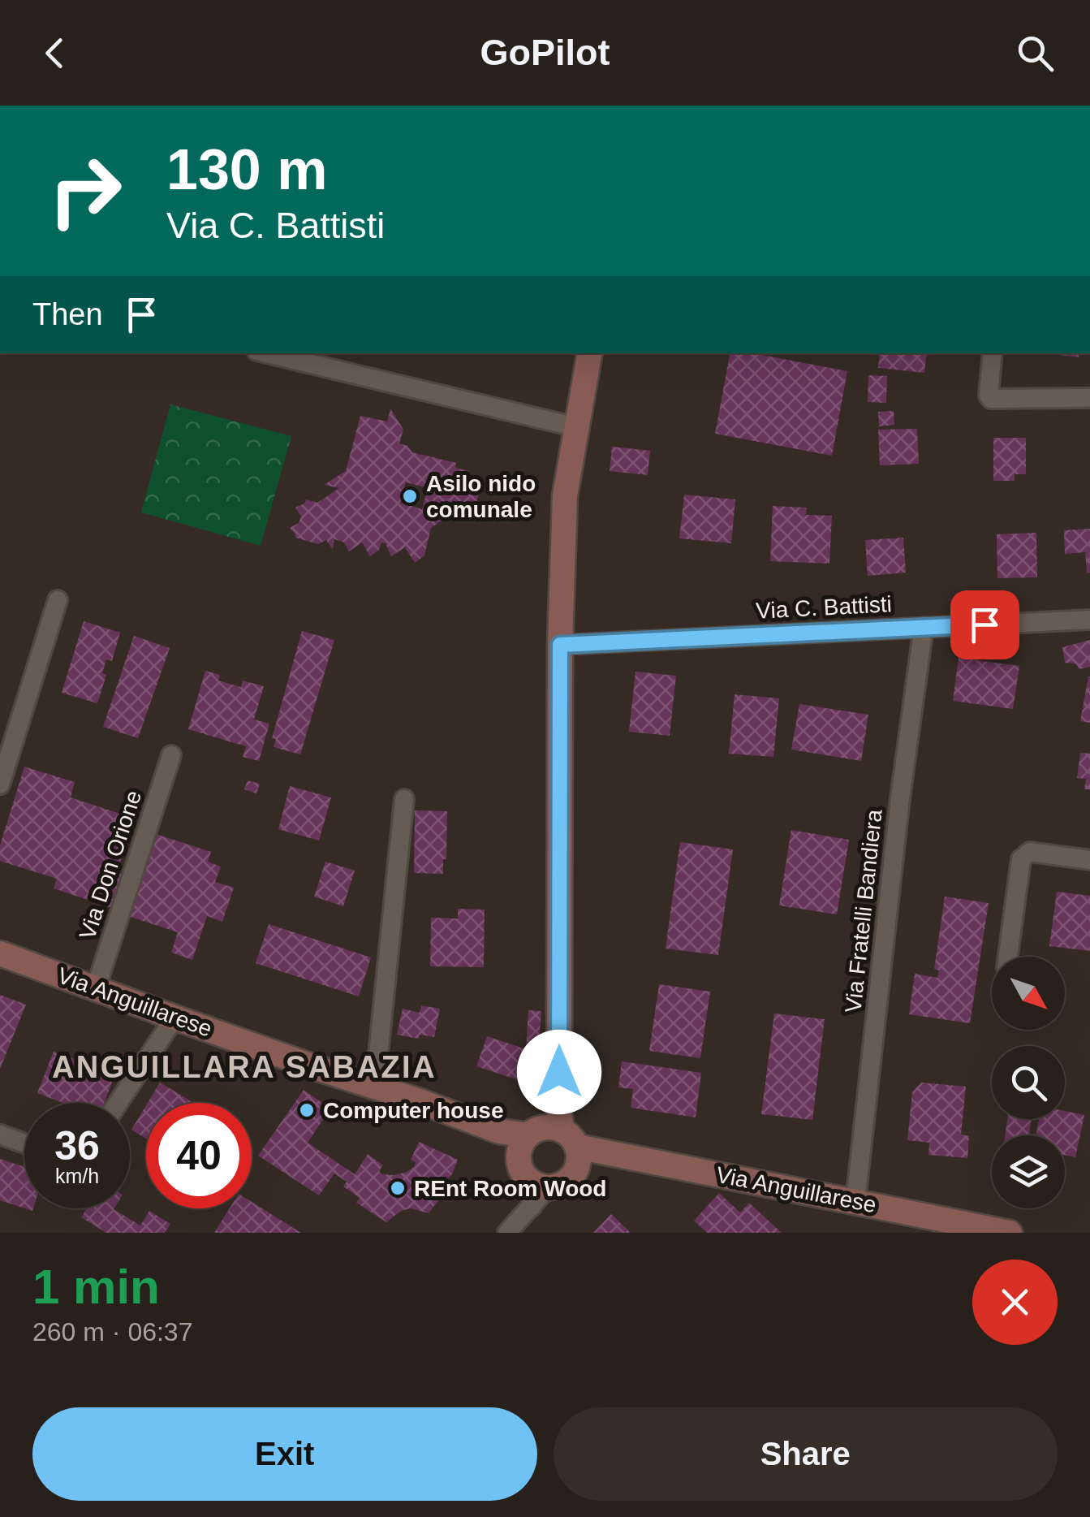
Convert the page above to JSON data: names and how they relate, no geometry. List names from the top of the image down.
{
  "streets": {
    "main road": ["Via Anguillarese"],
    "street": ["Via C. Battisti", "Via Don Orione", "Via Fratelli Bandiera"]
  },
  "crossings": [
    ["Via C. Battisti", "Via Fratelli Bandiera"],
    ["Via Don Orione", "Via Anguillarese"],
    ["Via Fratelli Bandiera", "Via Anguillarese"]
  ],
  "districts": ["ANGUILLARA SABAZIA"],
  "places": ["Asilo nido comunale", "Computer house", "REnt Room Wood"],
  "north": "bottom right",
  "page": {
    "header": "GoPilot",
    "turn": ["130 m", "Via C. Battisti"],
    "then": "Then",
    "speed": "36 km/h",
    "limit": "40",
    "heading": ["1 min", "260 m · 06:37"],
    "buttons": ["Exit", "Share"]
  }
}
